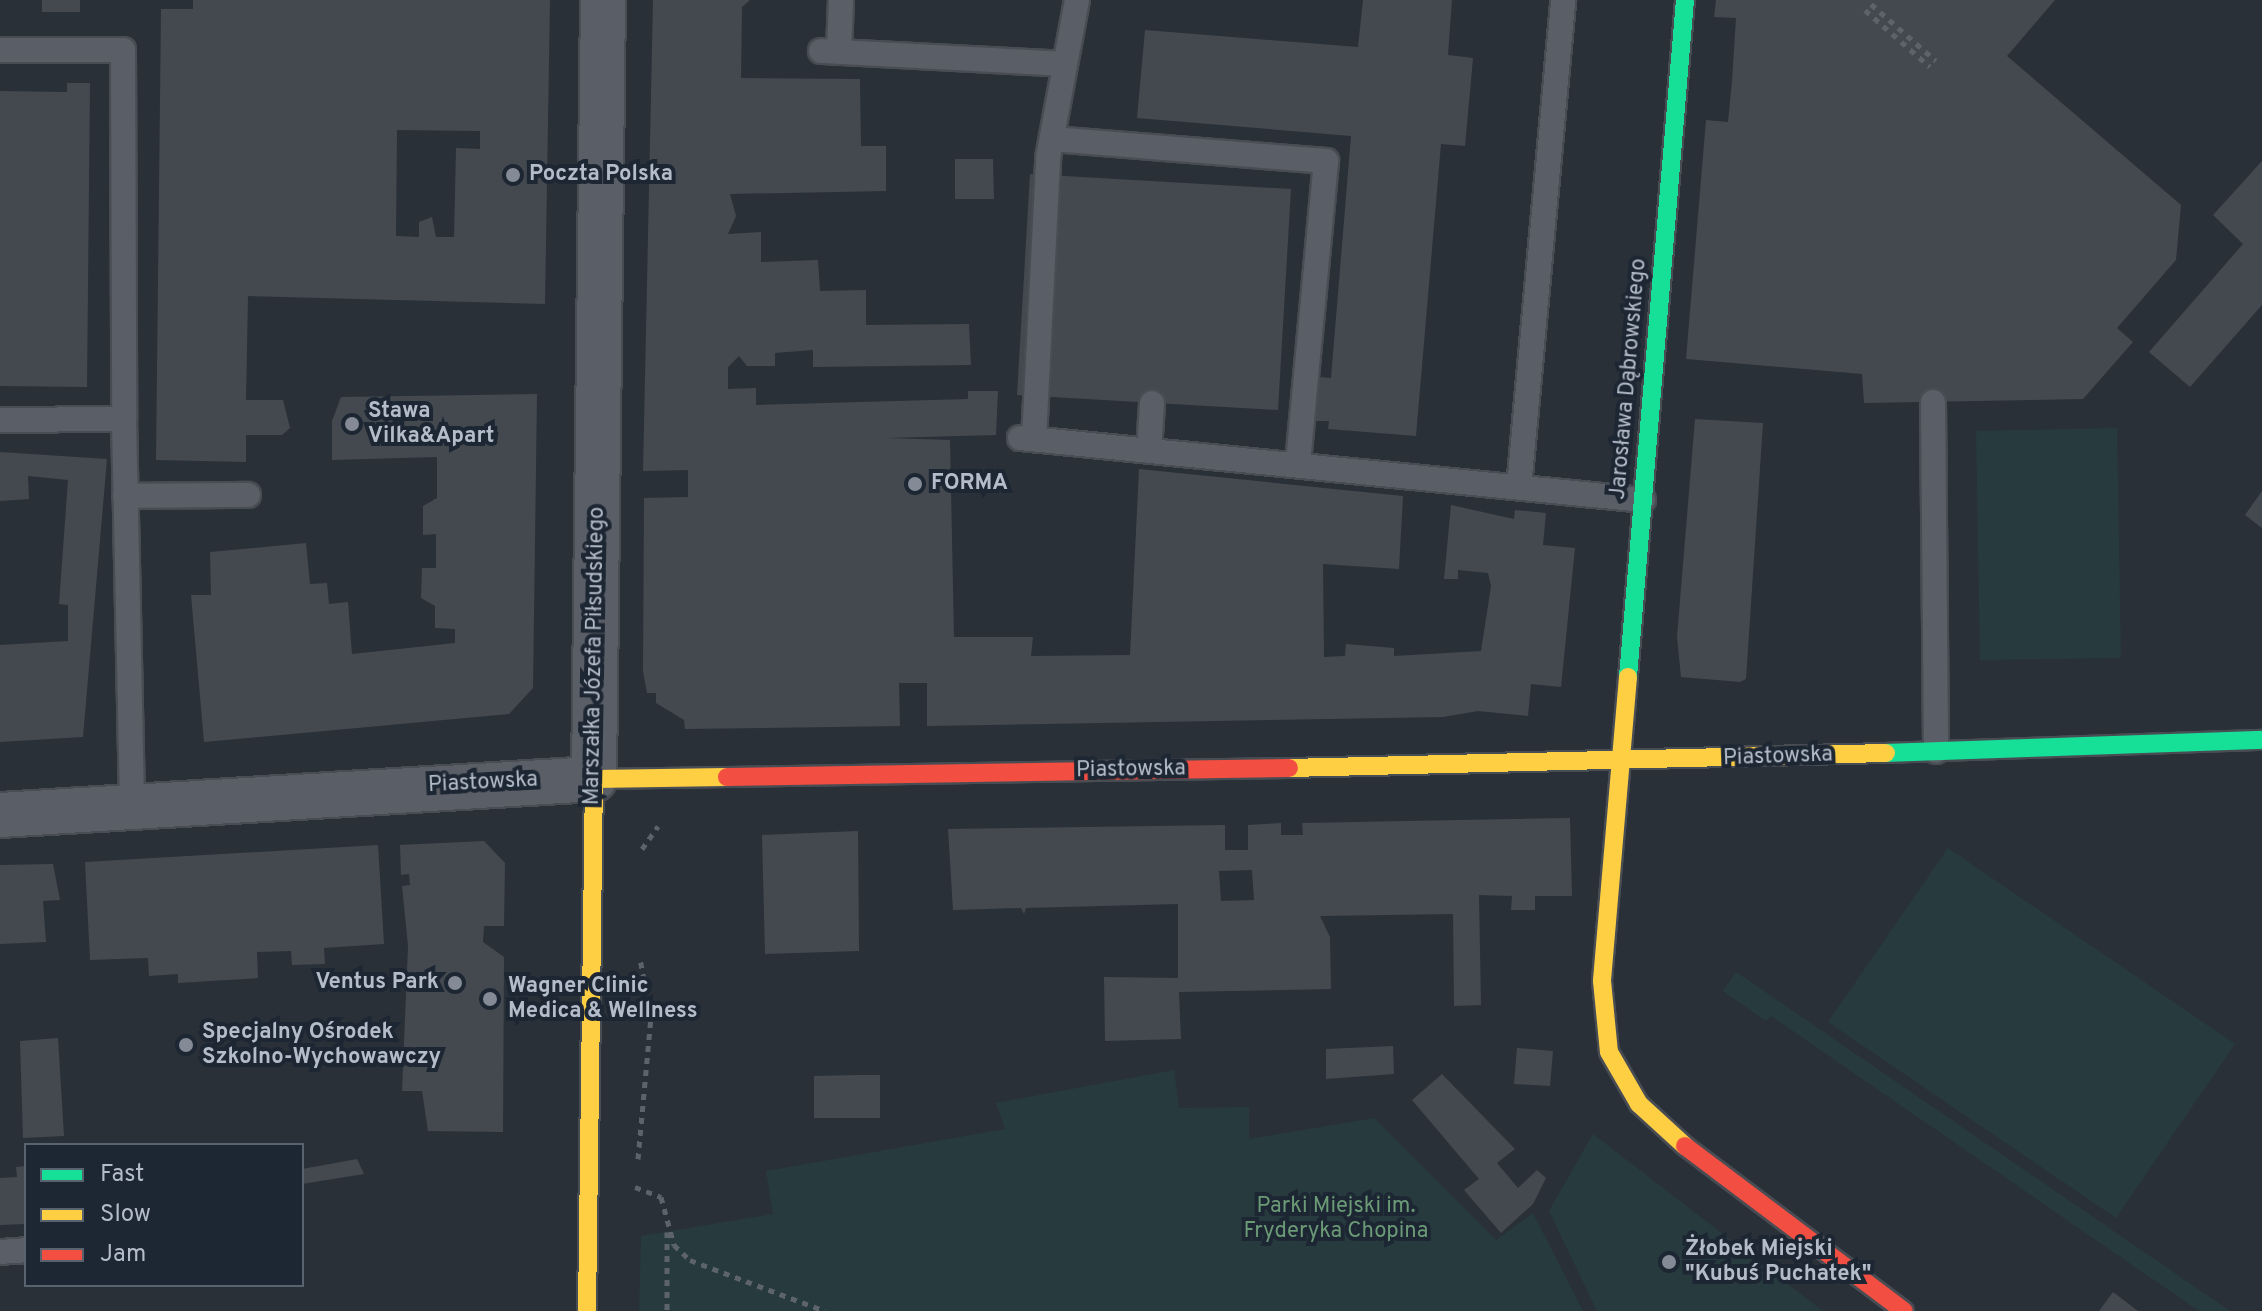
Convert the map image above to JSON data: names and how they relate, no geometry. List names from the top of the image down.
{
  "streets": {
    "street": ["Jarosława Dąbrowskiego", "Marszałka Józefa Piłsudskiego", "Piastowska"]
  },
  "crossings": [
    ["Jarosława Dąbrowskiego", "Piastowska"],
    ["Marszałka Józefa Piłsudskiego", "Piastowska"]
  ],
  "parks": ["Parki Miejski im. Fryderyka Chopina"],
  "places": [
    "Poczta Polska",
    "Stawa Vilka&Apart",
    "FORMA",
    "Ventus Park",
    "Wagner Clinic Medica & Wellness",
    "Specjalny Ośrodek Szkolno-Wychowawczy",
    "Żłobek Miejski \"Kubuś Puchatek\""
  ],
  "legend": ["Fast", "Slow", "Jam"]
}
